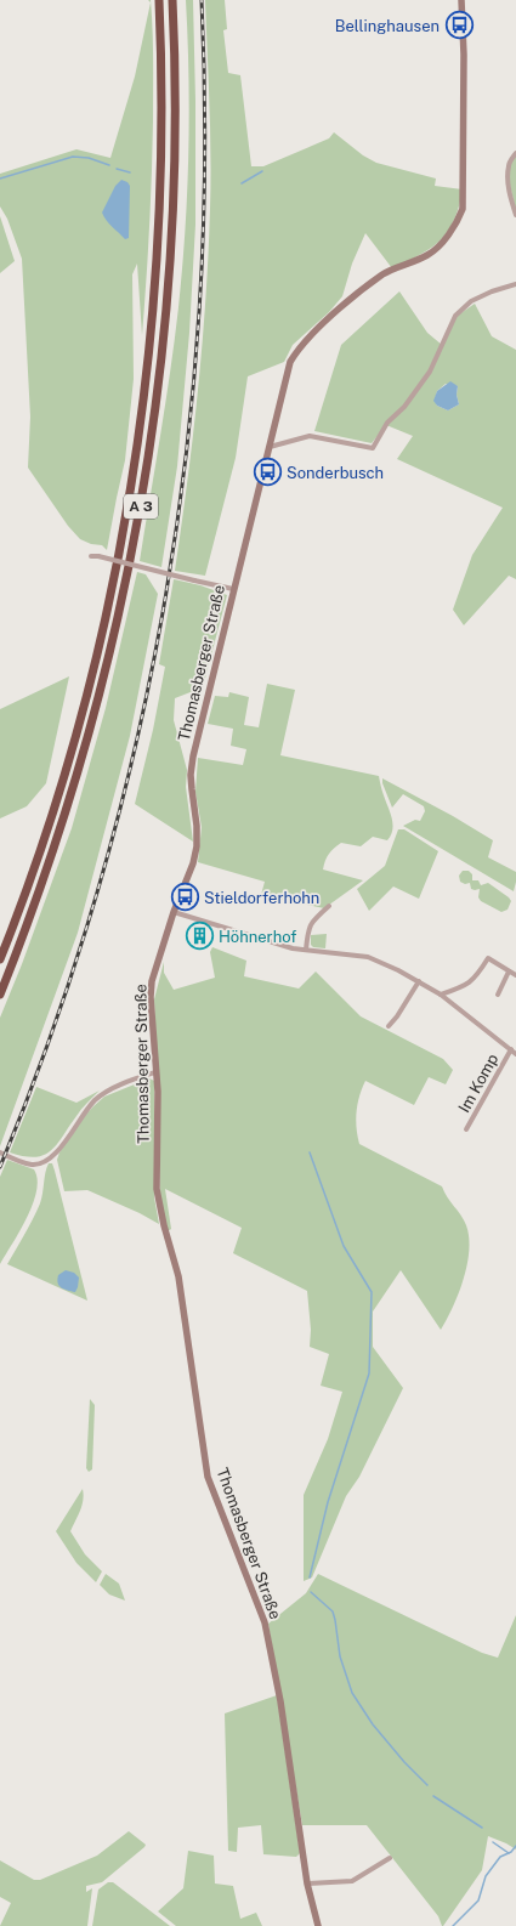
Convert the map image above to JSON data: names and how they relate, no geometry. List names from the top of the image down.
{
  "streets": {
    "highway": ["A 3"],
    "main road": ["Thomasberger Straße"],
    "street": ["Im Komp"]
  },
  "places": {
    "bus stop": ["Bellinghausen", "Sonderbusch", "Stieldorferhohn"],
    "building": ["Höhnerhof"]
  }
}
